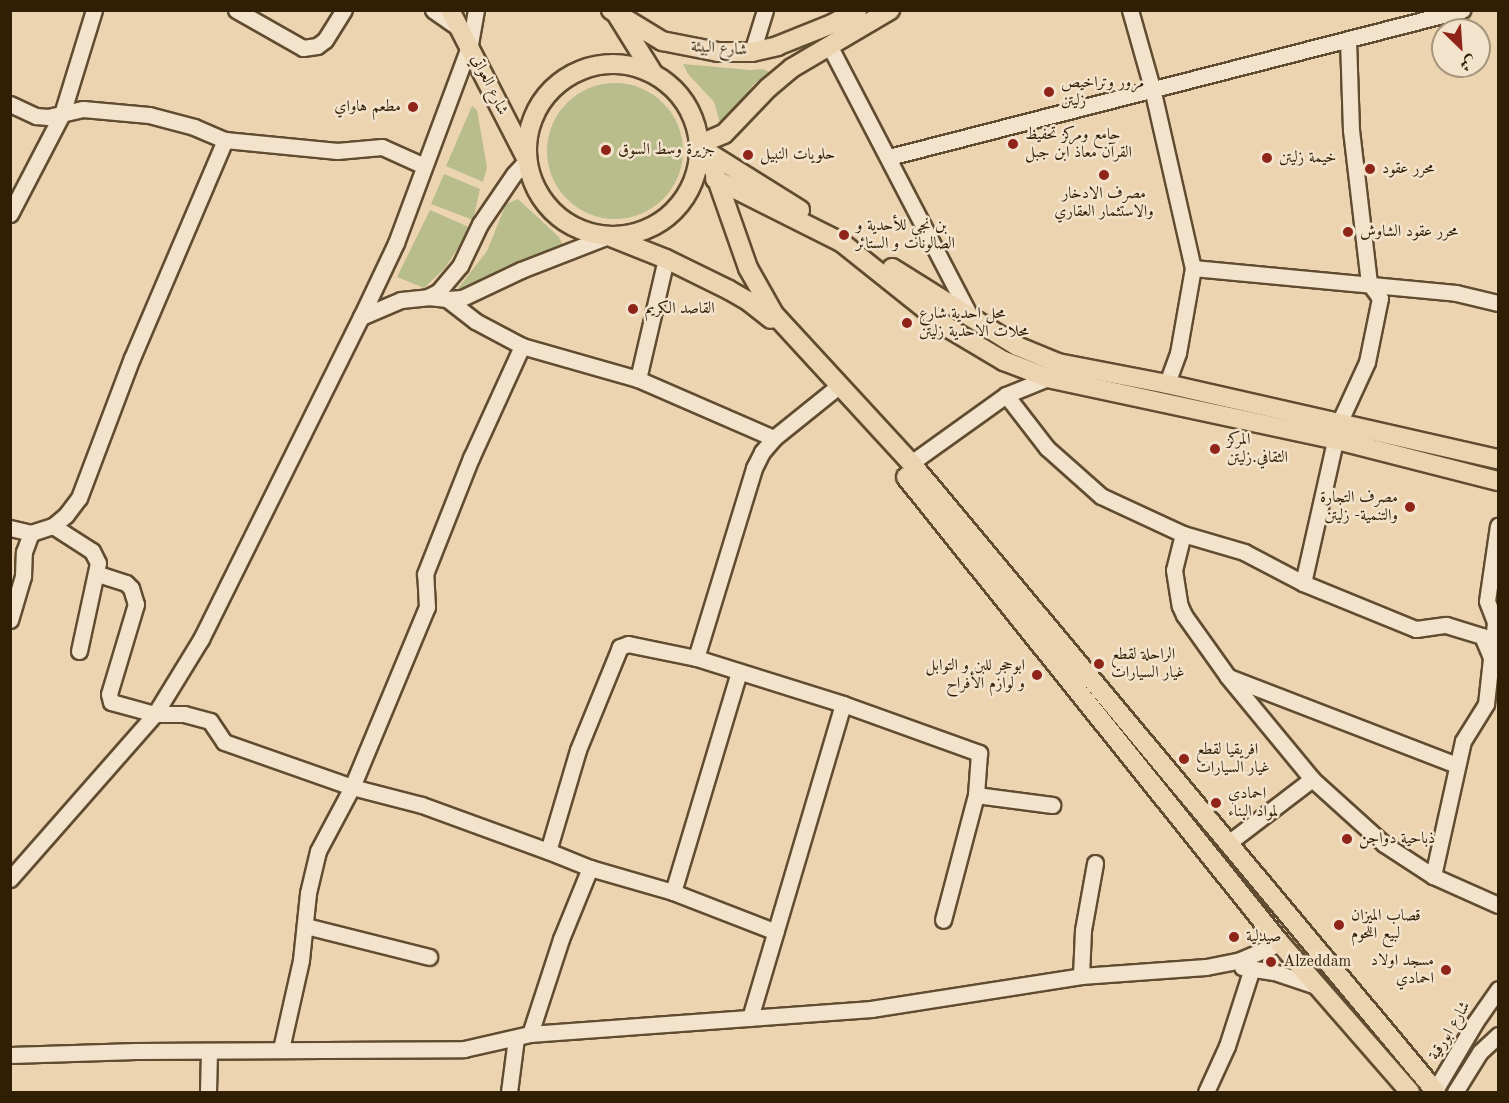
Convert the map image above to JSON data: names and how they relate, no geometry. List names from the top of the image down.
{
  "streets": {
    "main road": ["شارع البيئة", "شارع العواتي"],
    "street": ["شارع ابورقية"]
  },
  "places": [
    "مرور وتراخيص زليتن",
    "مطعم هاواي",
    "جامع ومركز تحفيظ القرآن معاذ ابن جبل",
    "جزيرة وسط السوق",
    "حلويات النبيل",
    "خيمة زليتن",
    "محرر عقود",
    "مصرف اﻻدخار واﻻستثمار العقاري",
    "محرر عقود الشاوش",
    "بن نجي للأحدية و الصالونات و الستائر",
    "القاصد الكريم",
    "محل احدية شارع محلات الاحدية زليتن",
    "المركز الثقافي.زليتن",
    "مصرف التجارة والتنمية- زليتن",
    "الراحلة لقطع غيار السيارات",
    "ابوحجر للبن و التوابل و لوازم الأفراح",
    "افريقيا لقطع غيار السيارات",
    "احمادي لمواد البناء",
    "ذباحية دواجن",
    "قصاب الميزان لبيع اللحوم",
    "صيدلية",
    "Alzeddam",
    "مسجد اولاد احمادي"
  ],
  "north": "bottom right"
}
